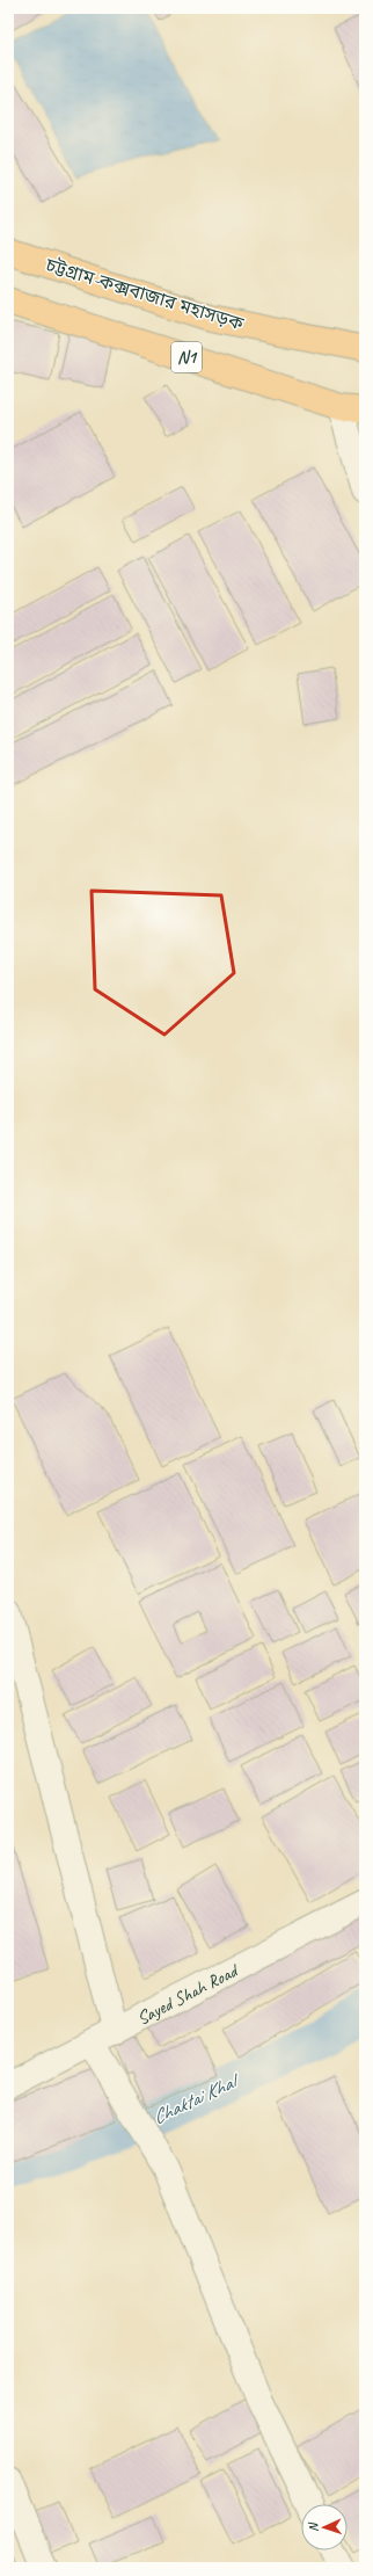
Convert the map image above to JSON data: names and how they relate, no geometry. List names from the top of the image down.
{
  "streets": {
    "highway": ["চট্টগ্রাম-কক্সবাজার মহাসড়ক", "N1"],
    "street": ["Sayed Shah Road"]
  },
  "water": ["Chaktai Khal"],
  "north": "left"
}
